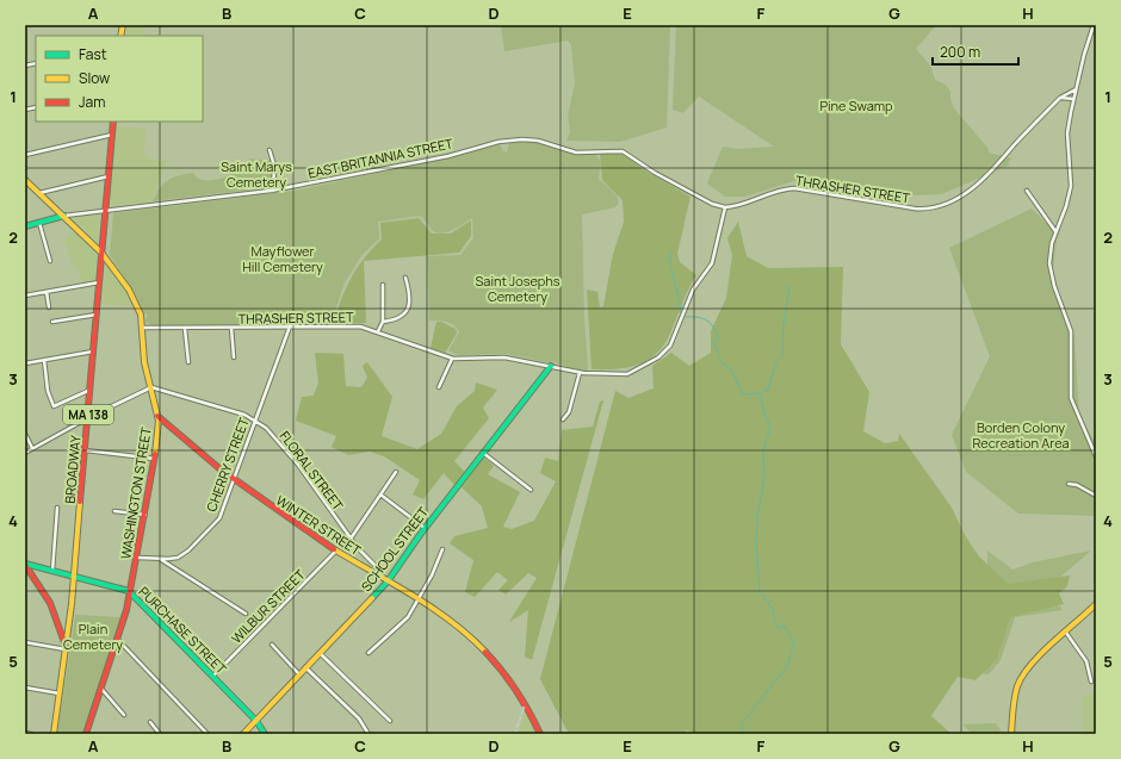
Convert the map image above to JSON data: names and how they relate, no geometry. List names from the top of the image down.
{
  "streets": {
    "street": [
      "EAST BRITANNIA STREET",
      "THRASHER STREET",
      "MA 138",
      "CHERRY STREET",
      "BROADWAY",
      "FLORAL STREET",
      "WASHINGTON STREET",
      "WINTER STREET",
      "SCHOOL STREET",
      "WILBUR STREET",
      "PURCHASE STREET"
    ]
  },
  "crossings": [
    ["EAST BRITANNIA STREET", "THRASHER STREET"],
    ["EAST BRITANNIA STREET", "BROADWAY"],
    ["EAST BRITANNIA STREET", "WASHINGTON STREET"],
    ["THRASHER STREET", "CHERRY STREET"],
    ["THRASHER STREET", "WASHINGTON STREET"],
    ["THRASHER STREET", "SCHOOL STREET"],
    ["CHERRY STREET", "FLORAL STREET"],
    ["CHERRY STREET", "WASHINGTON STREET"],
    ["CHERRY STREET", "WINTER STREET"],
    ["BROADWAY", "WASHINGTON STREET"],
    ["BROADWAY", "PURCHASE STREET"],
    ["FLORAL STREET", "WASHINGTON STREET"],
    ["FLORAL STREET", "WINTER STREET"],
    ["WASHINGTON STREET", "WINTER STREET"],
    ["WASHINGTON STREET", "PURCHASE STREET"],
    ["WINTER STREET", "SCHOOL STREET"],
    ["WINTER STREET", "WILBUR STREET"],
    ["SCHOOL STREET", "PURCHASE STREET"],
    ["WILBUR STREET", "PURCHASE STREET"]
  ],
  "parks": [
    "Pine Swamp",
    "Saint Marys Cemetery",
    "Mayflower Hill Cemetery",
    "Saint Josephs Cemetery",
    "Borden Colony Recreation Area",
    "Plain Cemetery"
  ],
  "legend": ["Fast", "Slow", "Jam"],
  "scale_bar": "200 m",
  "grid": {
    "columns": [
      "A",
      "B",
      "C",
      "D",
      "E",
      "F",
      "G",
      "H"
    ],
    "rows": [
      "1",
      "2",
      "3",
      "4",
      "5"
    ]
  }
}
